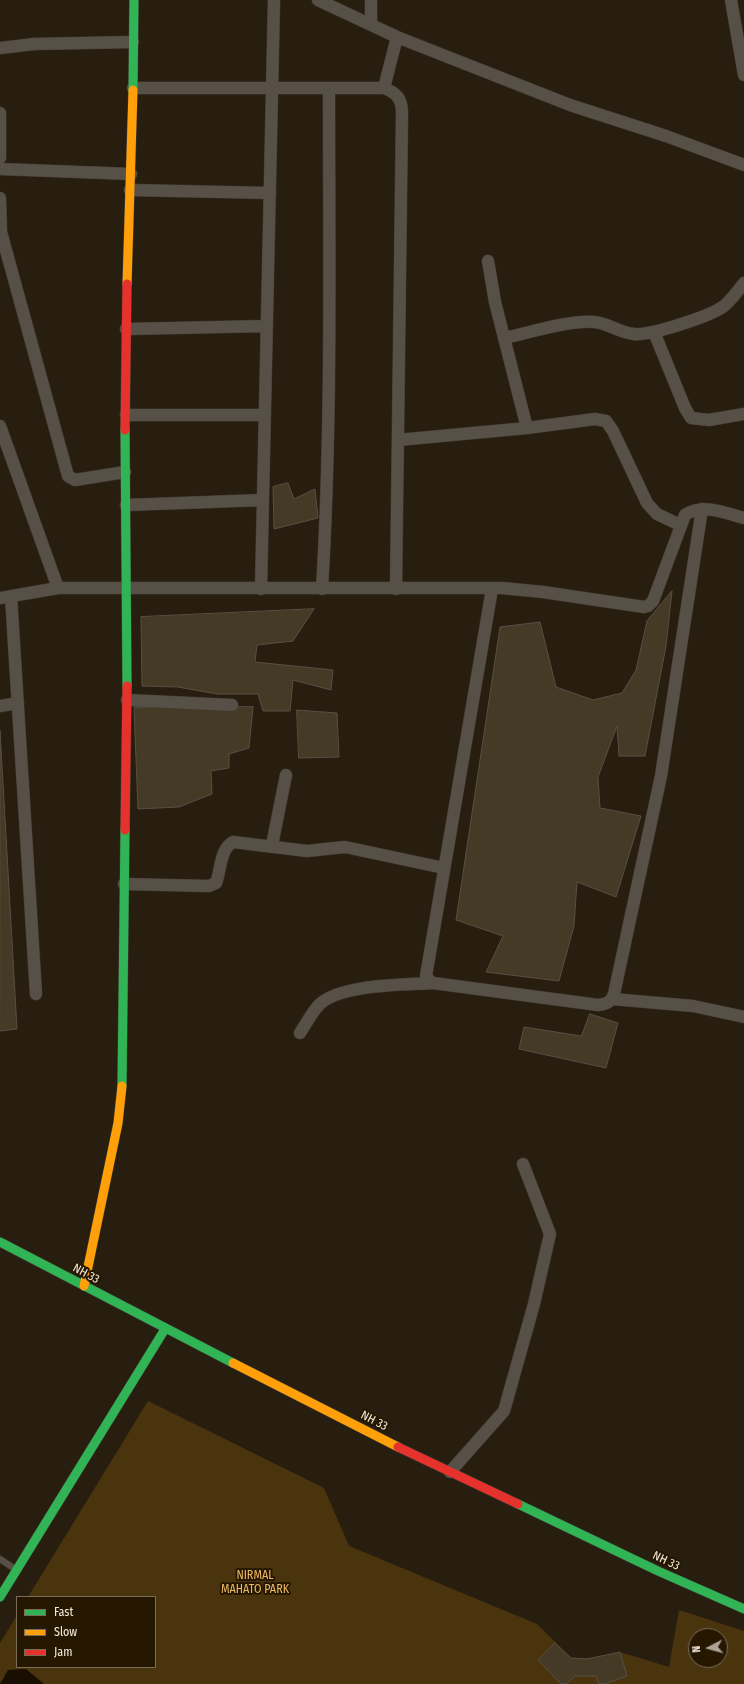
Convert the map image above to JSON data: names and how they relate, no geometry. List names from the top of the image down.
{
  "streets": {
    "street": ["NH 33"]
  },
  "parks": ["NIRMAL MAHATO PARK"],
  "legend": ["Fast", "Slow", "Jam"],
  "north": "left"
}
